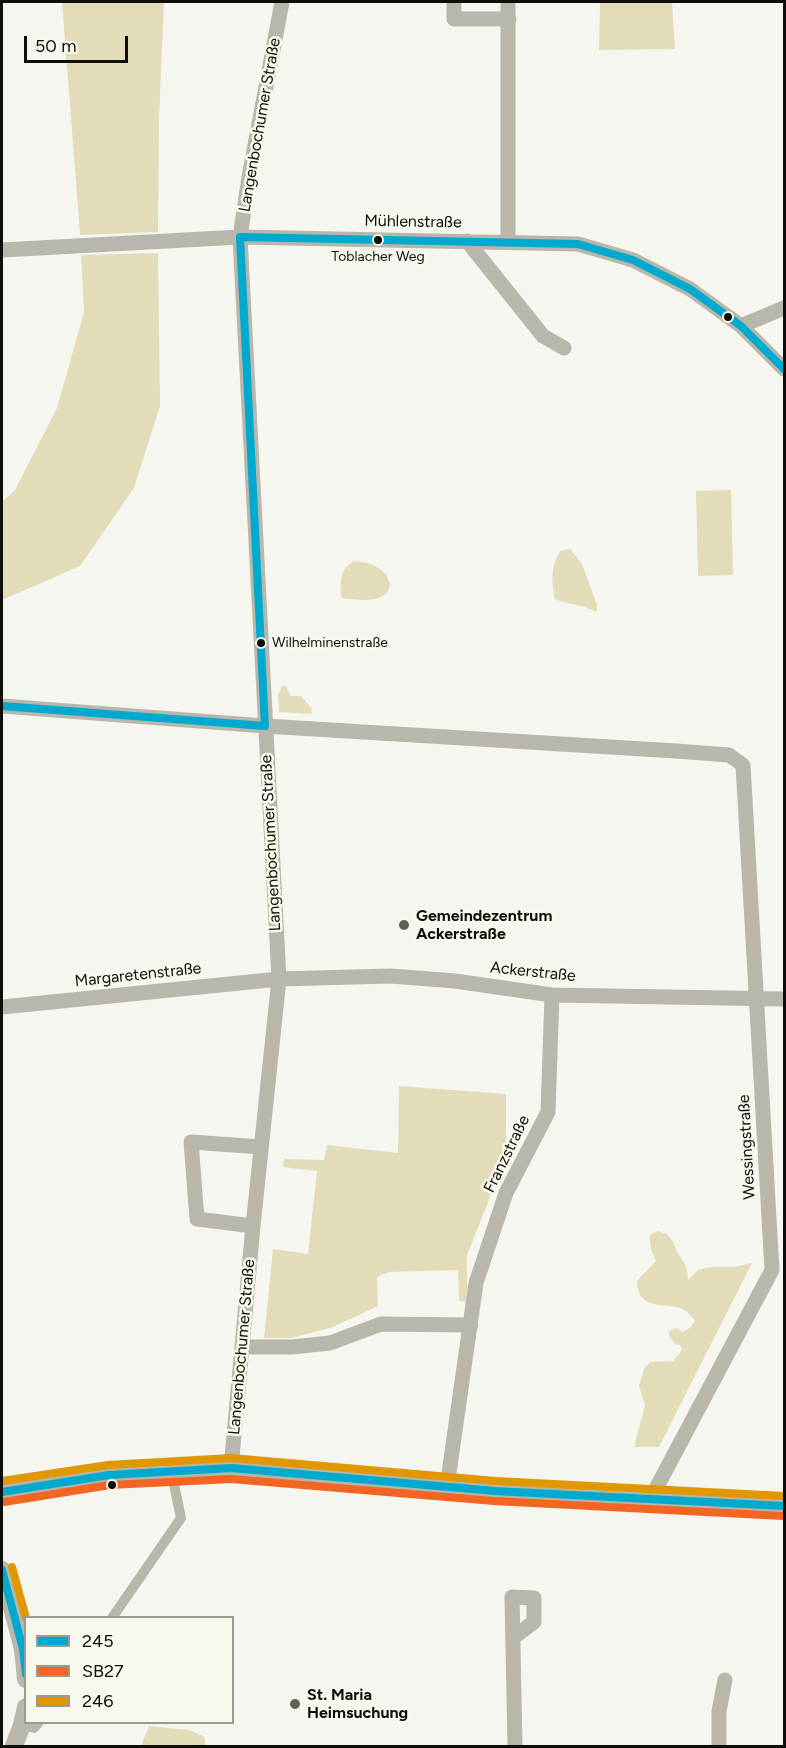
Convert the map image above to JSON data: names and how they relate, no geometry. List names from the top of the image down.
{
  "streets": {
    "street": [
      "Langenbochumer Straße",
      "Mühlenstraße",
      "Ackerstraße",
      "Margaretenstraße",
      "Wessingstraße",
      "Franzstraße"
    ]
  },
  "crossings": [
    ["Langenbochumer Straße", "Mühlenstraße"],
    ["Langenbochumer Straße", "Ackerstraße"],
    ["Langenbochumer Straße", "Margaretenstraße"],
    ["Langenbochumer Straße", "Wessingstraße"],
    ["Ackerstraße", "Margaretenstraße"],
    ["Ackerstraße", "Wessingstraße"],
    ["Ackerstraße", "Franzstraße"]
  ],
  "places": [
    "Toblacher Weg",
    "Wilhelminenstraße",
    "Gemeindezentrum Ackerstraße",
    "St. Maria Heimsuchung"
  ],
  "lines": ["transit line 245", "transit line 246", "transit line SB27"],
  "legend": ["245", "SB27", "246"],
  "scale_bar": "50 m"
}
